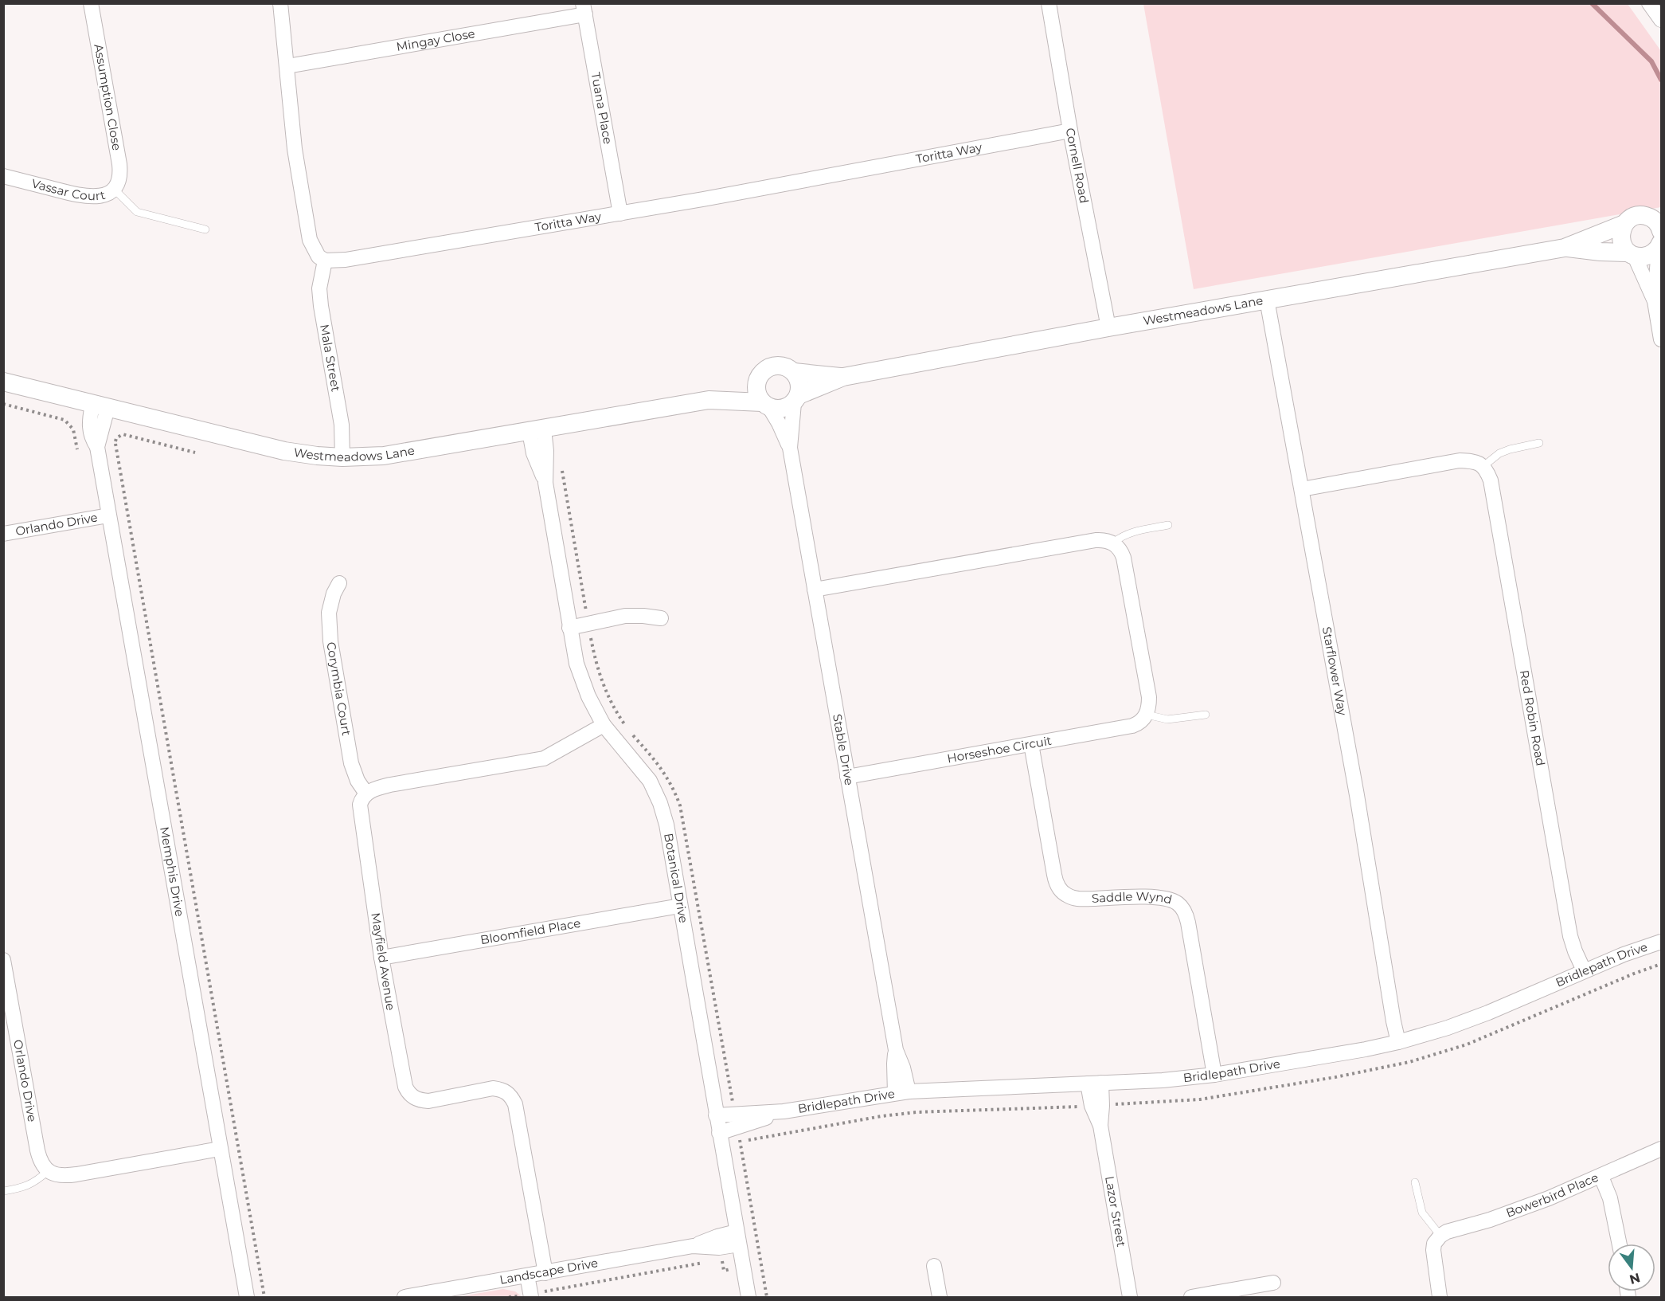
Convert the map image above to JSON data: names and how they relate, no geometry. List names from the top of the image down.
{
  "streets": {
    "street": [
      "Mingay Close",
      "Assumption Close",
      "Tuana Place",
      "Toritta Way",
      "Cornell Road",
      "Vassar Court",
      "Westmeadows Lane",
      "Mala Street",
      "Orlando Drive",
      "Starflower Way",
      "Corymbia Court",
      "Red Robin Road",
      "Stable Drive",
      "Horseshoe Circuit",
      "Memphis Drive",
      "Botanical Drive",
      "Saddle Wynd",
      "Bloomfield Place",
      "Mayfield Avenue",
      "Bridlepath Drive",
      "Bowerbird Place",
      "Lazor Street",
      "Landscape Drive"
    ]
  },
  "crossings": [
    ["Mingay Close", "Tuana Place"],
    ["Assumption Close", "Vassar Court"],
    ["Tuana Place", "Toritta Way"],
    ["Toritta Way", "Cornell Road"],
    ["Toritta Way", "Mala Street"],
    ["Cornell Road", "Westmeadows Lane"],
    ["Westmeadows Lane", "Mala Street"],
    ["Westmeadows Lane", "Starflower Way"],
    ["Westmeadows Lane", "Stable Drive"],
    ["Westmeadows Lane", "Memphis Drive"],
    ["Westmeadows Lane", "Botanical Drive"],
    ["Orlando Drive", "Memphis Drive"],
    ["Starflower Way", "Bridlepath Drive"],
    ["Corymbia Court", "Mayfield Avenue"],
    ["Red Robin Road", "Bridlepath Drive"],
    ["Stable Drive", "Horseshoe Circuit"],
    ["Stable Drive", "Bridlepath Drive"],
    ["Horseshoe Circuit", "Saddle Wynd"],
    ["Botanical Drive", "Bloomfield Place"],
    ["Botanical Drive", "Bridlepath Drive"],
    ["Botanical Drive", "Landscape Drive"],
    ["Saddle Wynd", "Bridlepath Drive"],
    ["Bloomfield Place", "Mayfield Avenue"],
    ["Mayfield Avenue", "Landscape Drive"],
    ["Bridlepath Drive", "Lazor Street"]
  ],
  "north": "bottom"
}
